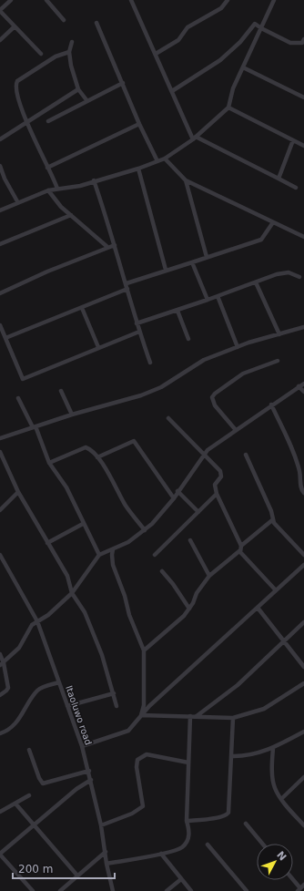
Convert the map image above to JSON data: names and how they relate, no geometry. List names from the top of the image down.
{
  "streets": {
    "street": ["Itaoluwo road"]
  },
  "scale_bar": "200 m",
  "north": "top right"
}
